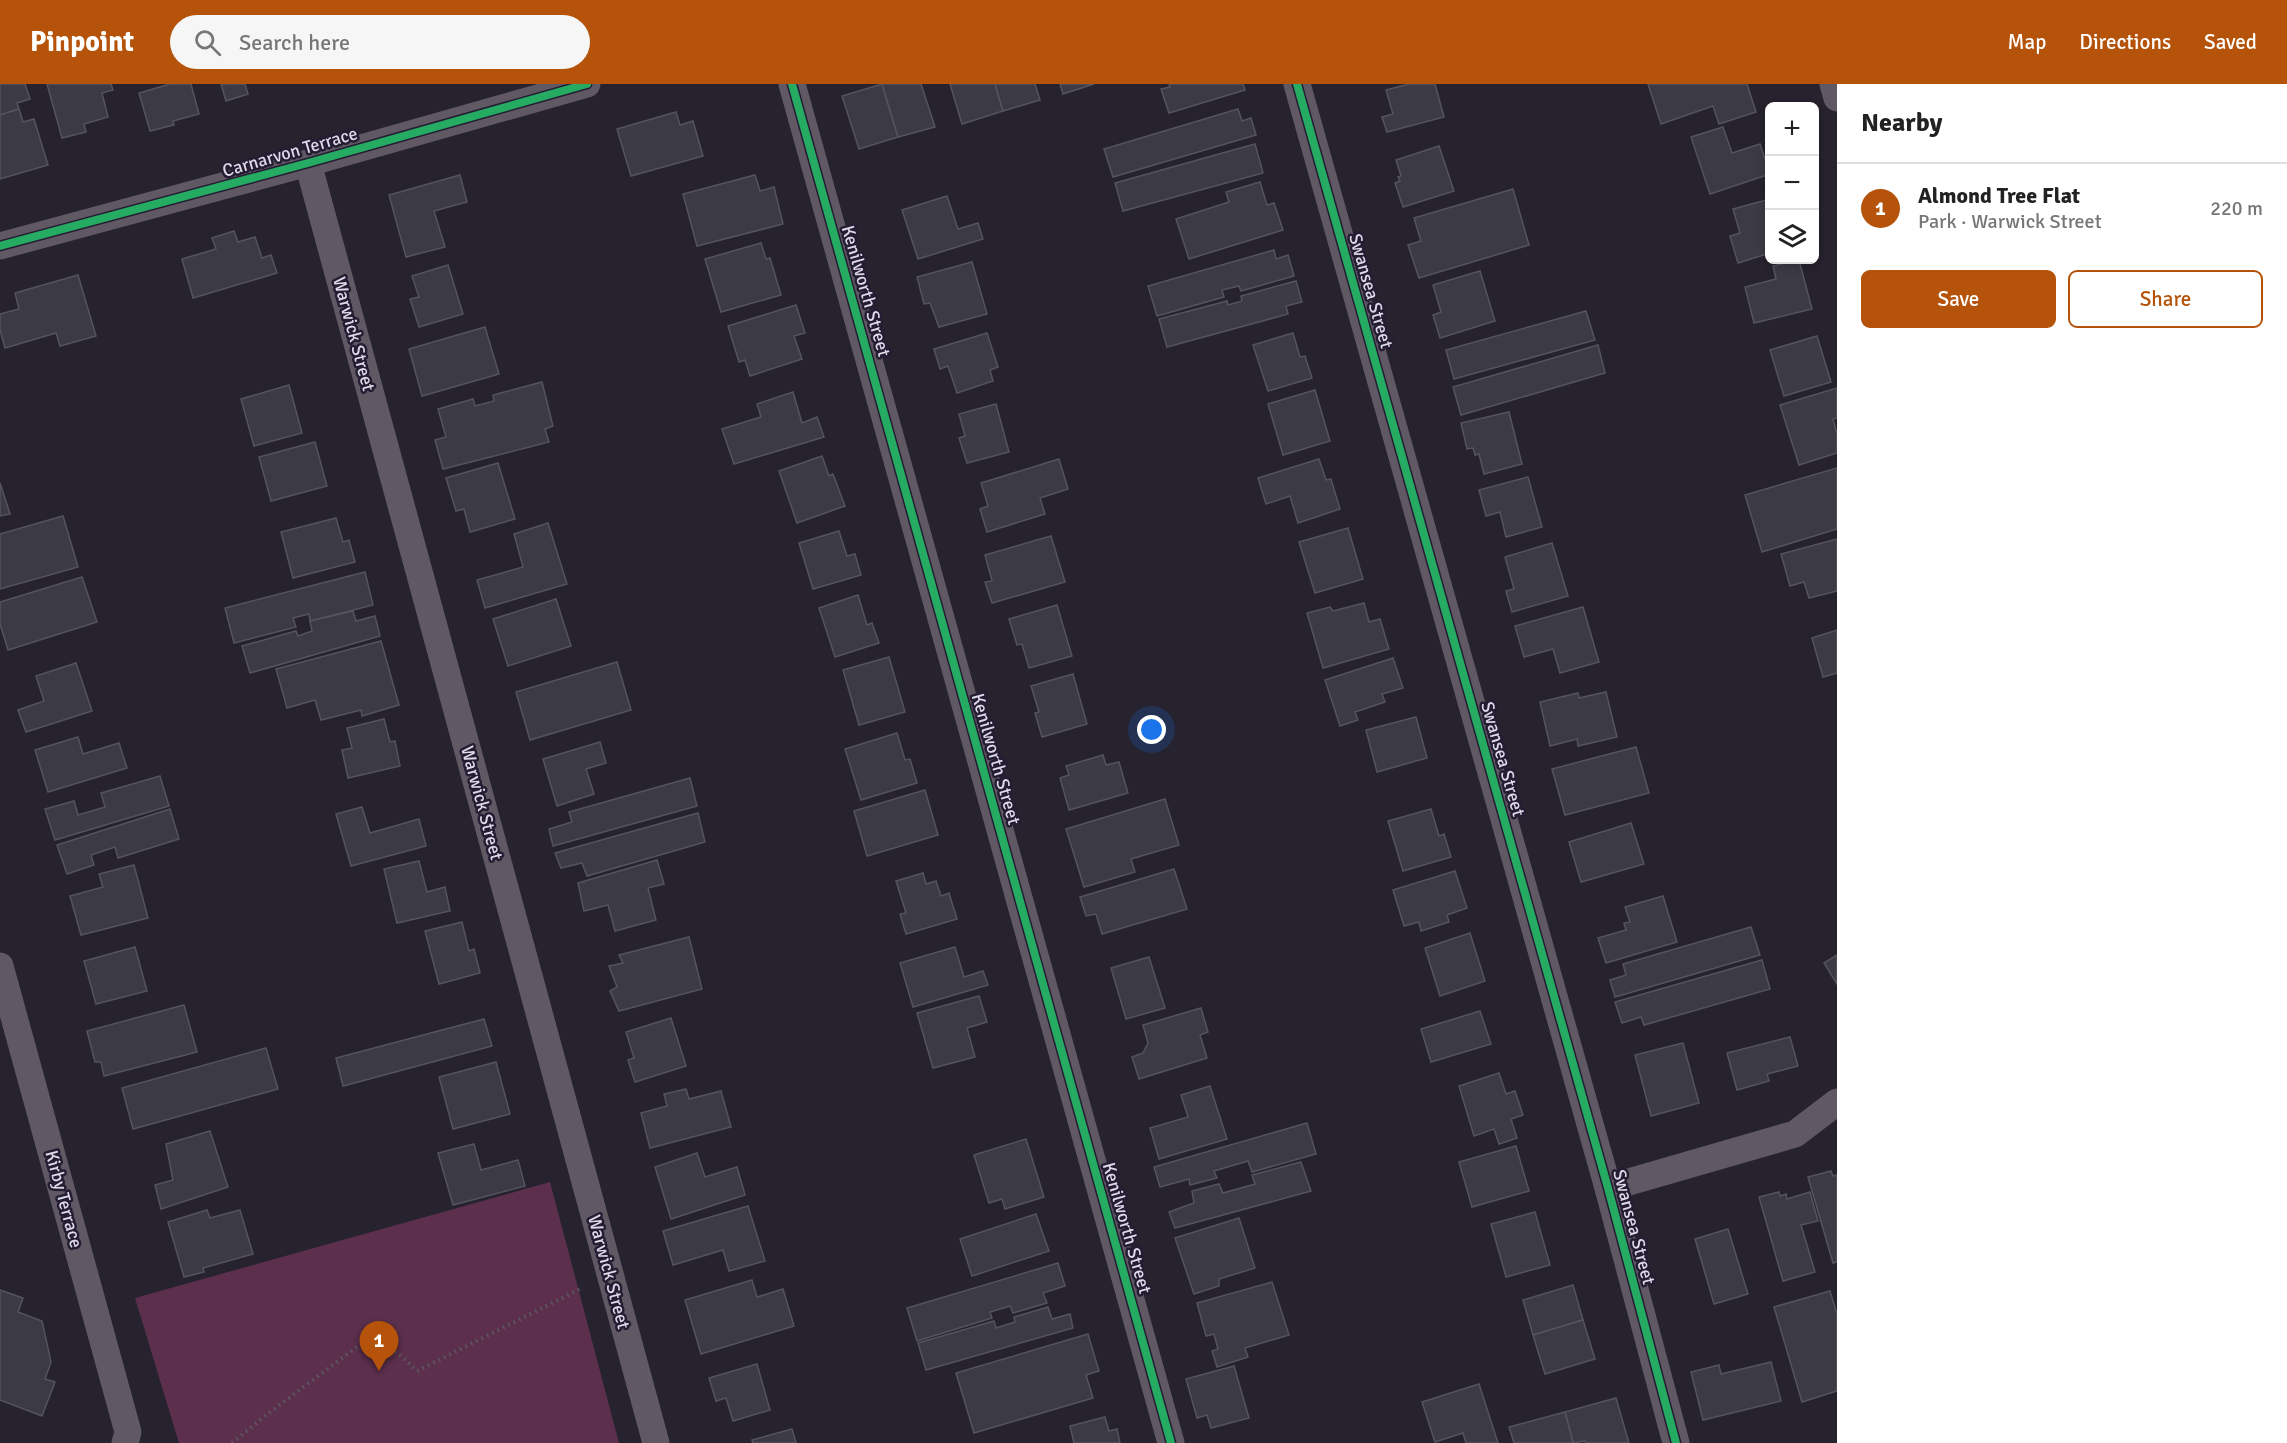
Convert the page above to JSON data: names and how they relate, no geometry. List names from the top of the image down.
{
  "streets": {
    "street": [
      "Carnarvon Terrace",
      "Kenilworth Street",
      "Swansea Street",
      "Warwick Street",
      "Kirby Terrace"
    ]
  },
  "crossings": [
    ["Carnarvon Terrace", "Warwick Street"]
  ],
  "page": {
    "header": "Pinpoint",
    "search": "Search here",
    "nav": ["Map", "Directions", "Saved"],
    "heading": "Nearby",
    "map_buttons": ["+", "−"],
    "list": [
      {
        "mark": "1",
        "name": "Almond Tree Flat",
        "note": "Park · Warwick Street",
        "value": "220 m"
      }
    ],
    "buttons": ["Save", "Share"],
    "pins": "1"
  }
}
